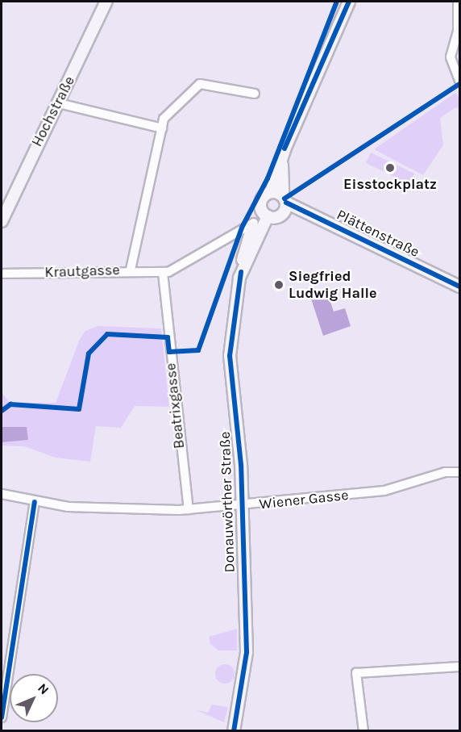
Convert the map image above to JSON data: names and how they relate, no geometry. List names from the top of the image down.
{
  "streets": {
    "main road": ["Hochstraße", "Plättenstraße", "Donauwörther Straße"],
    "street": ["Krautgasse", "Beatrixgasse", "Wiener Gasse"]
  },
  "crossings": [
    ["Plättenstraße", "Donauwörther Straße"],
    ["Krautgasse", "Beatrixgasse"],
    ["Beatrixgasse", "Wiener Gasse"],
    ["Wiener Gasse", "Donauwörther Straße"]
  ],
  "places": ["Eisstockplatz", "Siegfried Ludwig Halle"],
  "north": "top right"
}
